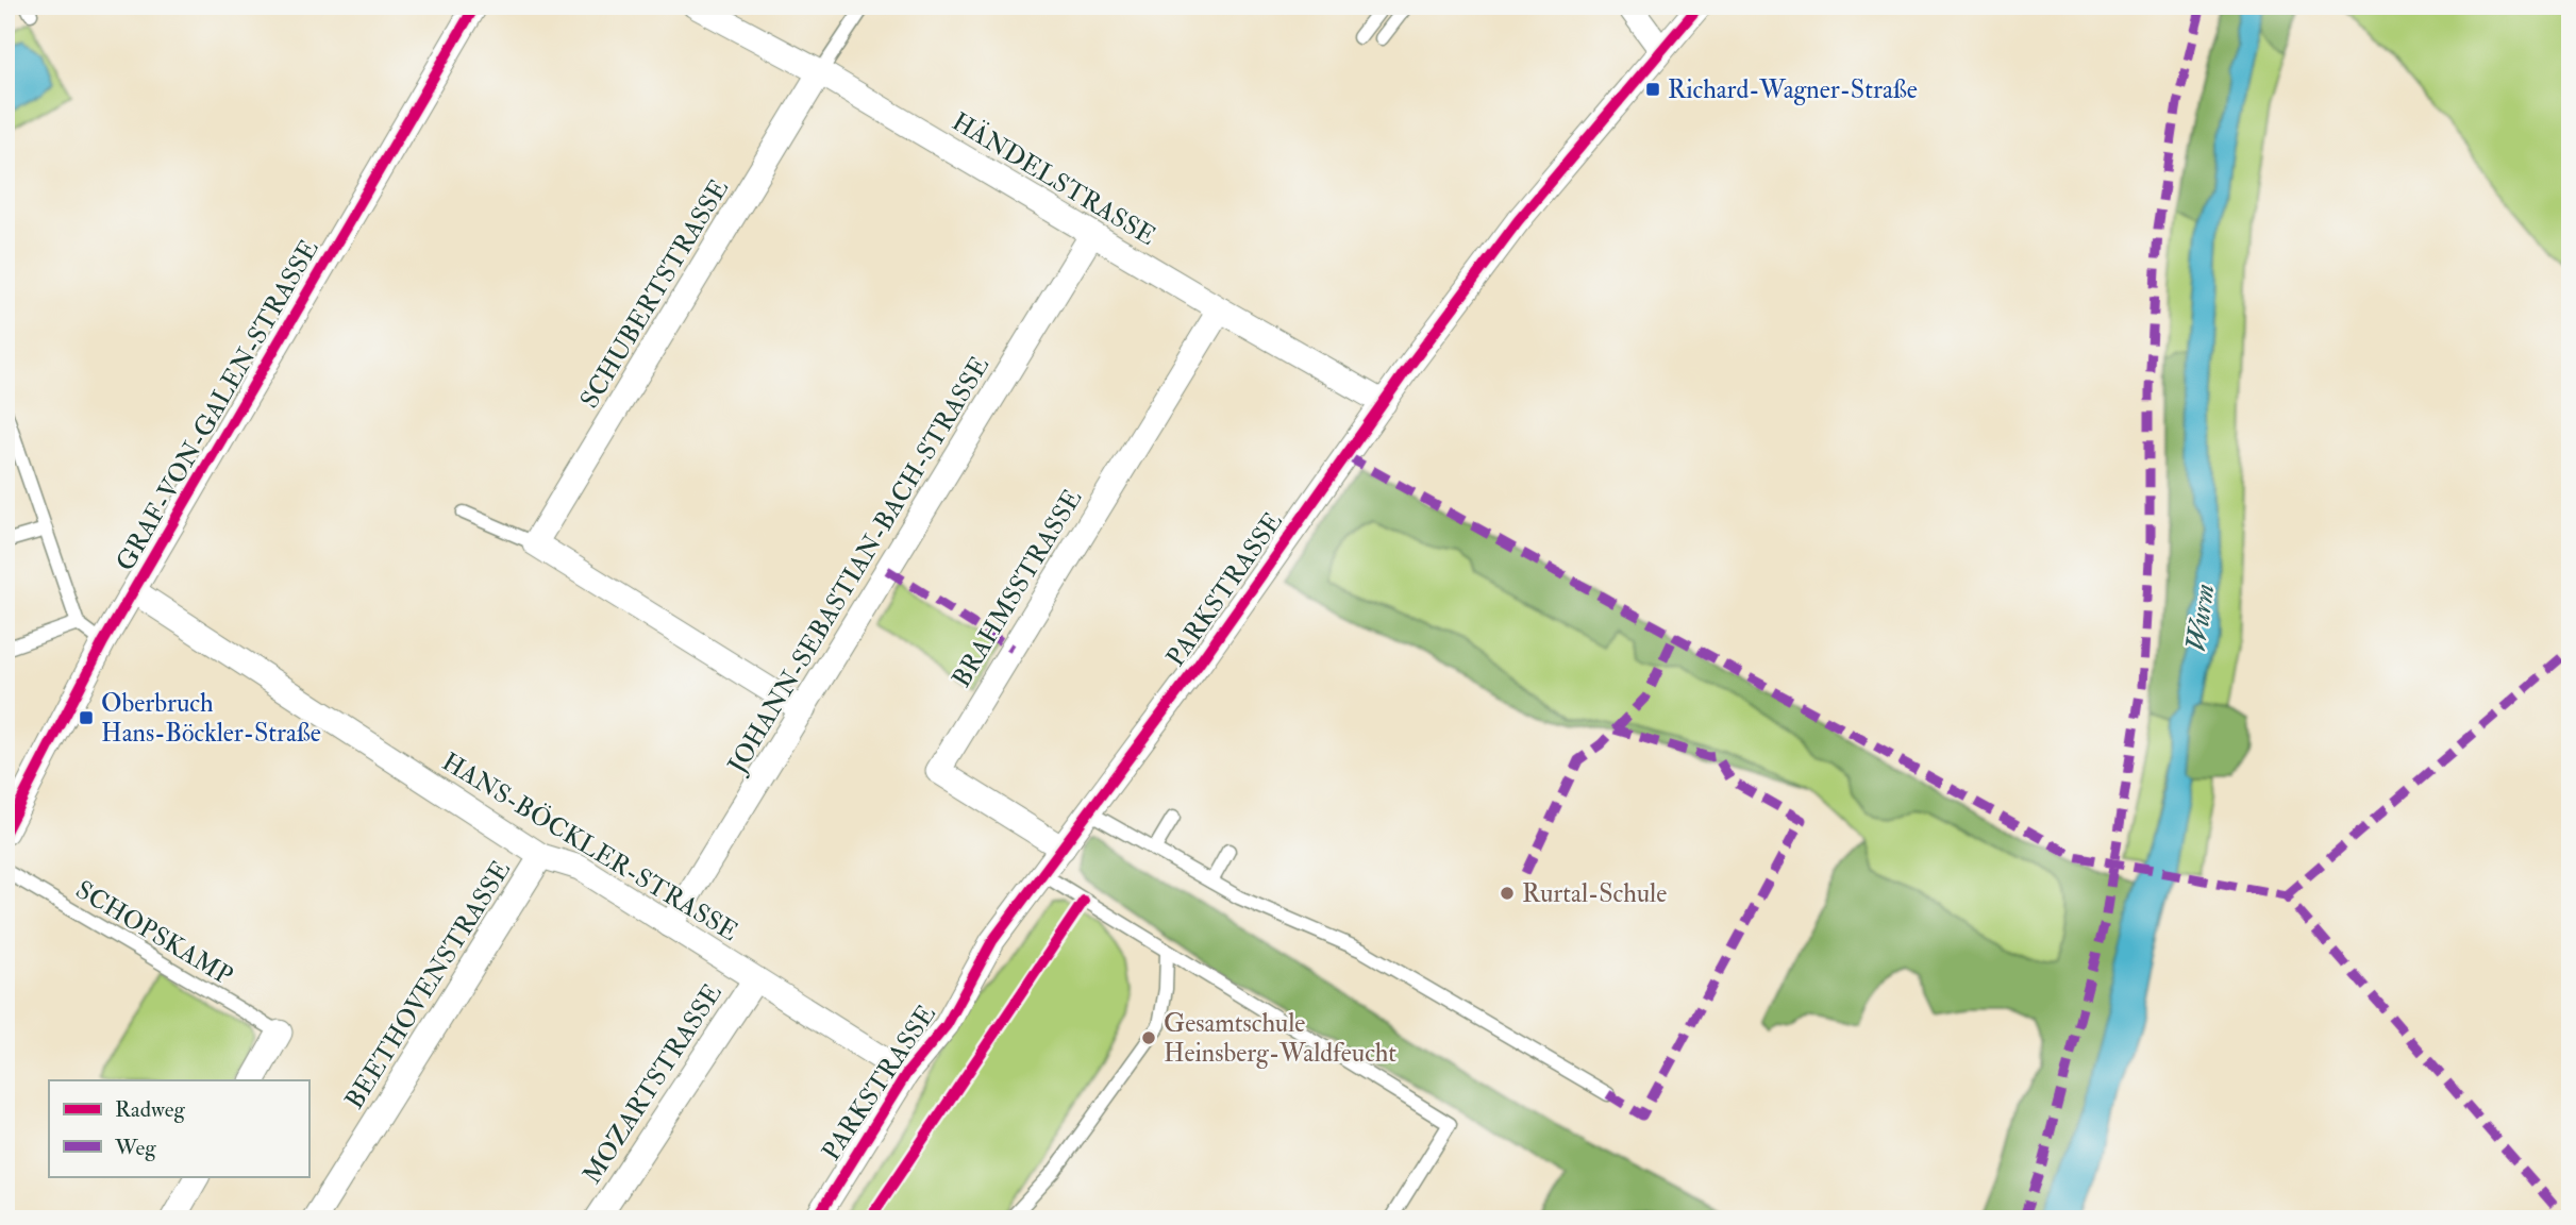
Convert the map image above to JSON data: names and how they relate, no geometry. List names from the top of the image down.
{
  "streets": {
    "street": [
      "HÄNDELSTRASSE",
      "SCHUBERTSTRASSE",
      "GRAF-VON-GALEN-STRASSE",
      "JOHANN-SEBASTIAN-BACH-STRASSE",
      "BRAHMSSTRASSE",
      "PARKSTRASSE",
      "HANS-BÖCKLER-STRASSE",
      "BEETHOVENSTRASSE",
      "MOZARTSTRASSE"
    ],
    "lane": ["SCHOPSKAMP"]
  },
  "crossings": [
    ["HÄNDELSTRASSE", "SCHUBERTSTRASSE"],
    ["HÄNDELSTRASSE", "JOHANN-SEBASTIAN-BACH-STRASSE"],
    ["HÄNDELSTRASSE", "BRAHMSSTRASSE"],
    ["HÄNDELSTRASSE", "PARKSTRASSE"],
    ["GRAF-VON-GALEN-STRASSE", "HANS-BÖCKLER-STRASSE"],
    ["JOHANN-SEBASTIAN-BACH-STRASSE", "HANS-BÖCKLER-STRASSE"],
    ["BRAHMSSTRASSE", "PARKSTRASSE"],
    ["PARKSTRASSE", "HANS-BÖCKLER-STRASSE"],
    ["HANS-BÖCKLER-STRASSE", "BEETHOVENSTRASSE"],
    ["HANS-BÖCKLER-STRASSE", "MOZARTSTRASSE"]
  ],
  "water": ["Wurm"],
  "places": {
    "transit": ["Richard-Wagner-Straße", "Oberbruch Hans-Böckler-Straße"],
    "other": ["Rurtal-Schule", "Gesamtschule Heinsberg-Waldfeucht"]
  },
  "legend": ["Radweg", "Weg"]
}
